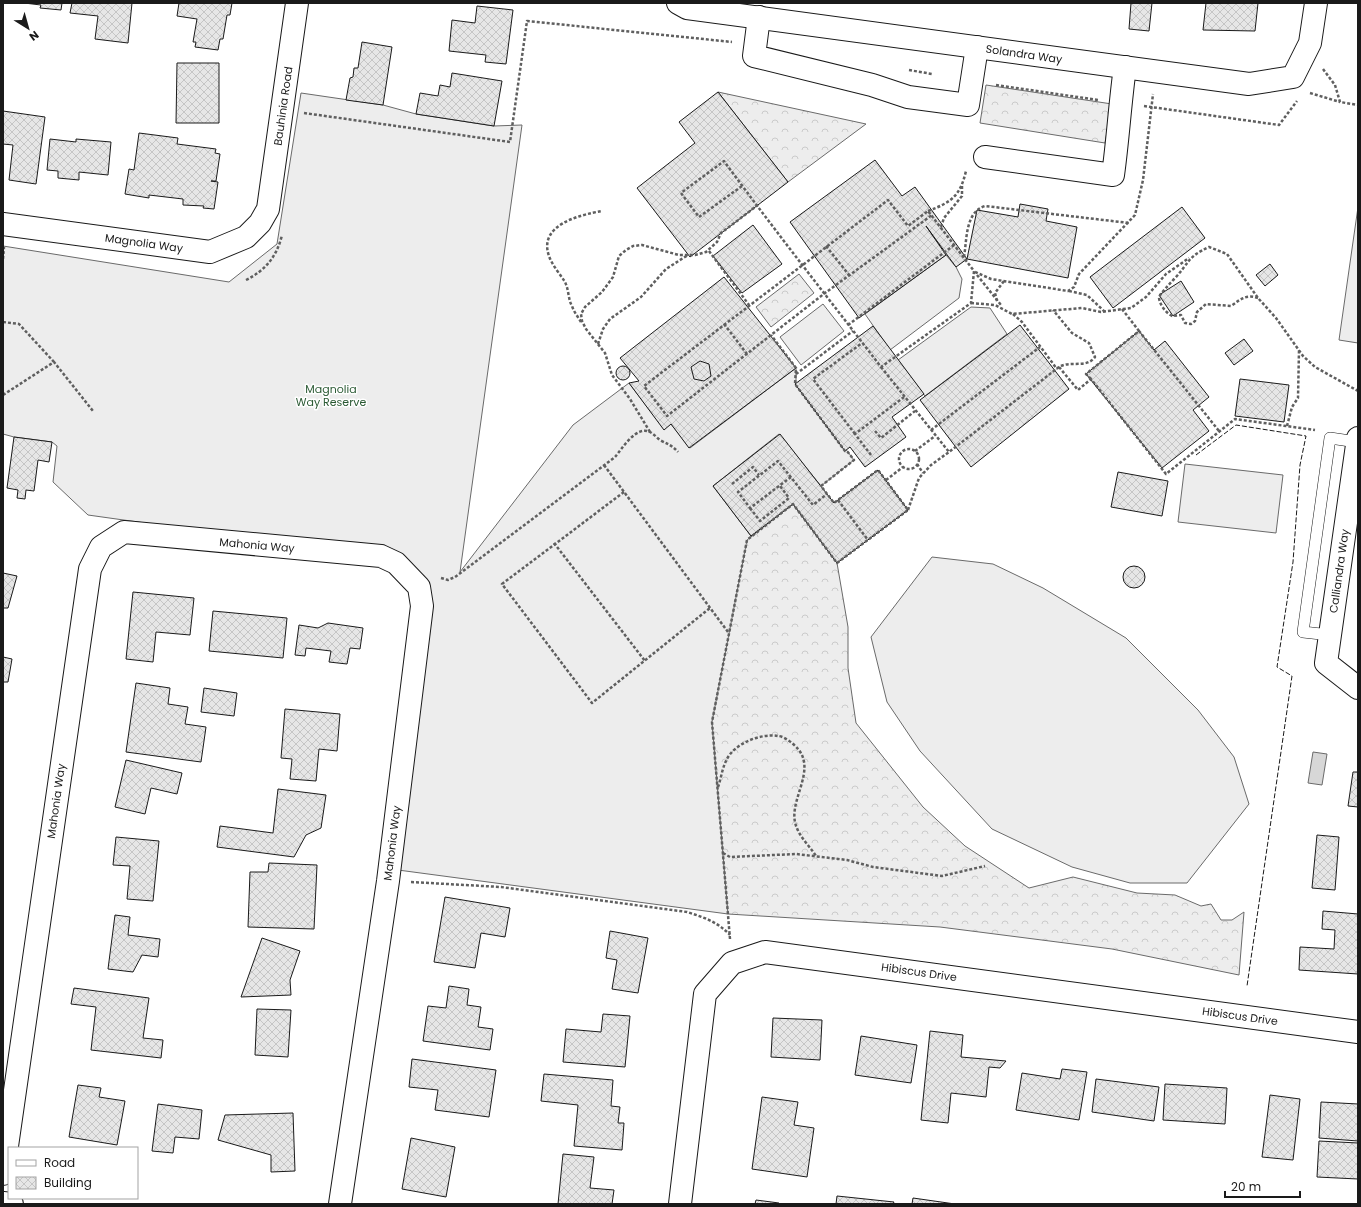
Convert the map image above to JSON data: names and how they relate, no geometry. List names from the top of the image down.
{
  "streets": {
    "street": [
      "Solandra Way",
      "Bauhinia Road",
      "Magnolia Way",
      "Mahonia Way",
      "Calliandra Way",
      "Hibiscus Drive"
    ]
  },
  "crossings": [
    ["Bauhinia Road", "Magnolia Way"]
  ],
  "parks": ["Magnolia Way Reserve"],
  "legend": ["Road", "Building"],
  "scale_bar": "20 m",
  "north": "bottom right"
}
